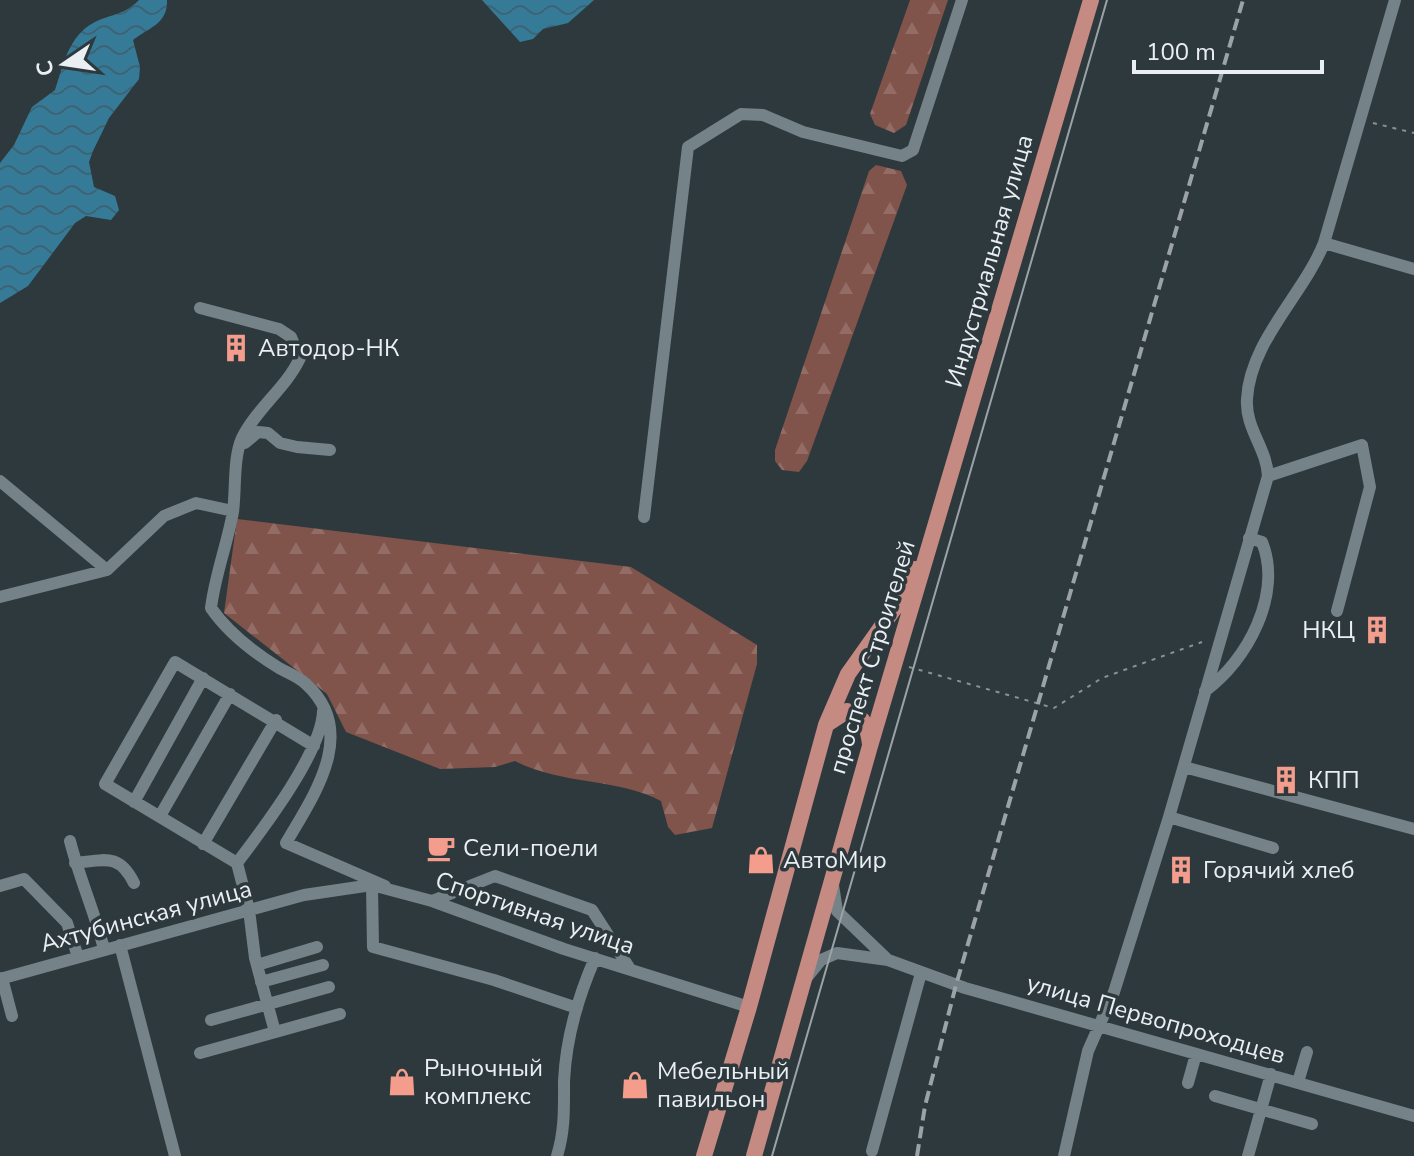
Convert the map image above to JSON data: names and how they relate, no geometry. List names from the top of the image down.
{
  "streets": {
    "main road": ["Индустриальная улица", "проспект Строителей"],
    "street": ["Спортивная улица", "Ахтубинская улица", "улица Первопроходцев"]
  },
  "crossings": [
    ["Индустриальная улица", "проспект Строителей"],
    ["проспект Строителей", "Спортивная улица"],
    ["проспект Строителей", "улица Первопроходцев"],
    ["Спортивная улица", "Ахтубинская улица"]
  ],
  "places": {
    "building": [
      "Автодор-НК",
      "НКЦ",
      "КПП",
      "Горячий хлеб"
    ],
    "cafe": ["Сели-поели"],
    "shop": ["АвтоМир", "Рыночный комплекс", "Мебельный павильон"]
  },
  "scale_bar": "100 m",
  "north": "left"
}
